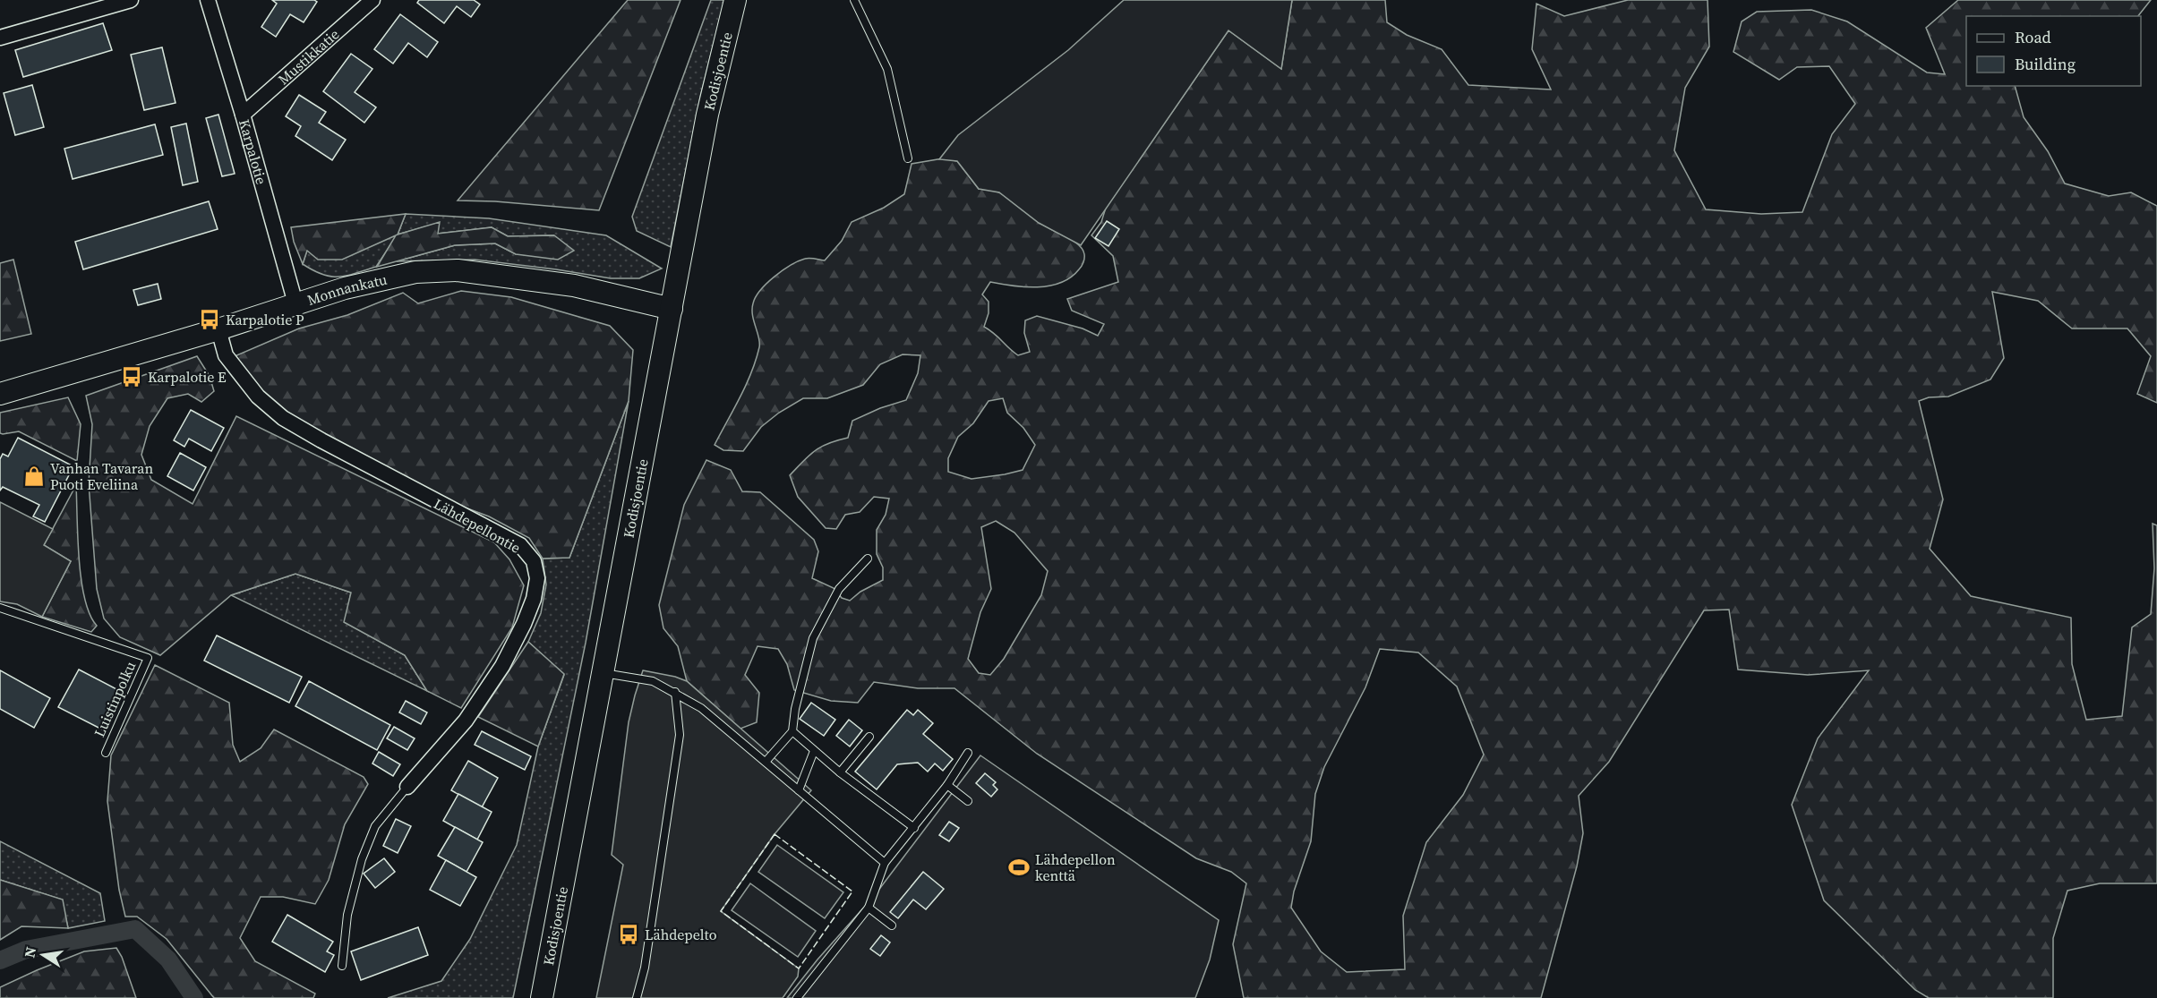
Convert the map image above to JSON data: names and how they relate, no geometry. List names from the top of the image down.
{
  "streets": {
    "street": [
      "Mustikkatie",
      "Kodisjoentie",
      "Karpalotie",
      "Monnankatu",
      "Lähdepellontie"
    ],
    "lane": ["Luistinpolku"]
  },
  "crossings": [
    ["Mustikkatie", "Karpalotie"],
    ["Kodisjoentie", "Monnankatu"],
    ["Karpalotie", "Monnankatu"],
    ["Monnankatu", "Lähdepellontie"]
  ],
  "places": {
    "bus stop": ["Karpalotie P", "Karpalotie E", "Lähdepelto"],
    "shop": ["Vanhan Tavaran Puoti Eveliina"],
    "sports": ["Lähdepellon kenttä"]
  },
  "legend": ["Road", "Building"],
  "north": "left"
}
